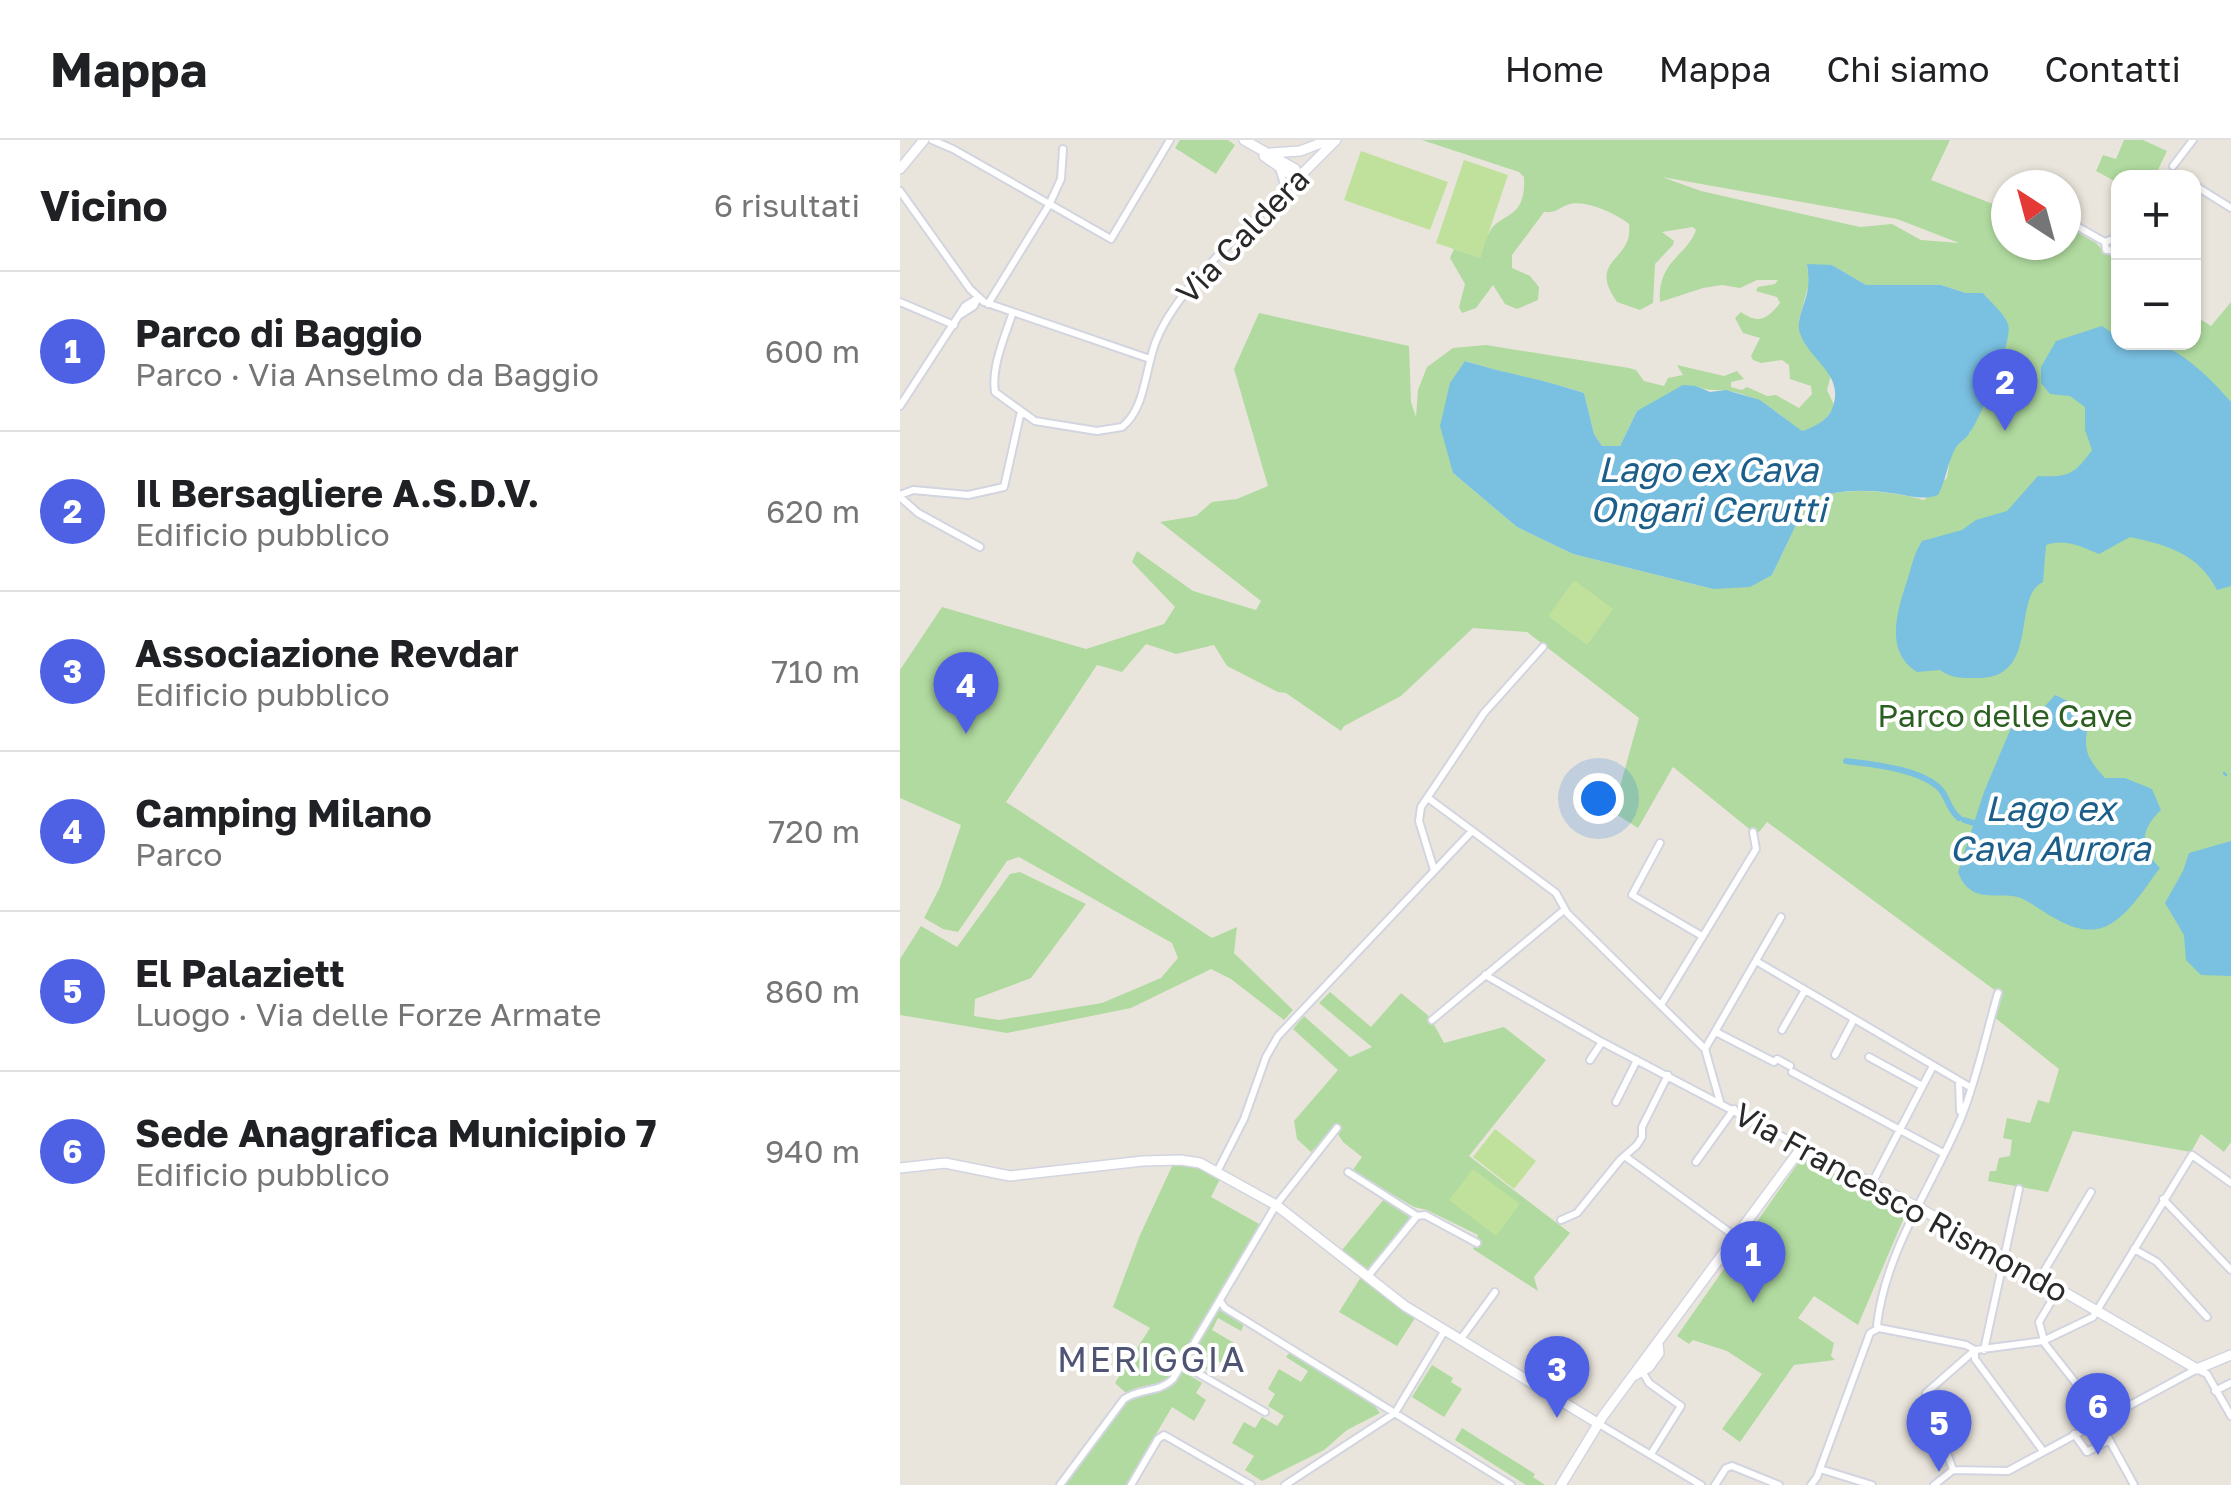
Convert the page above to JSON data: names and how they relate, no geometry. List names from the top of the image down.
{
  "streets": {
    "street": ["Via Caldera", "Via Francesco Rismondo"]
  },
  "districts": ["MERIGGIA"],
  "water": ["Lago ex Cava Ongari Cerutti", "Lago ex Cava Aurora"],
  "parks": ["Parco delle Cave"],
  "north": "top left",
  "page": {
    "header": "Mappa",
    "nav": [
      "Home",
      "Mappa",
      "Chi siamo",
      "Contatti"
    ],
    "heading": ["Vicino", "6 risultati"],
    "map_buttons": ["+", "−"],
    "list": [
      {
        "mark": "1",
        "name": "Parco di Baggio",
        "note": "Parco · Via Anselmo da Baggio",
        "value": "600 m"
      },
      {
        "mark": "2",
        "name": "Il Bersagliere A.S.D.V.",
        "note": "Edificio pubblico",
        "value": "620 m"
      },
      {
        "mark": "3",
        "name": "Associazione Revdar",
        "note": "Edificio pubblico",
        "value": "710 m"
      },
      {
        "mark": "4",
        "name": "Camping Milano",
        "note": "Parco",
        "value": "720 m"
      },
      {
        "mark": "5",
        "name": "El Palaziett",
        "note": "Luogo · Via delle Forze Armate",
        "value": "860 m"
      },
      {
        "mark": "6",
        "name": "Sede Anagrafica Municipio 7",
        "note": "Edificio pubblico",
        "value": "940 m"
      }
    ],
    "pins": [
      "2",
      "4",
      "1",
      "3",
      "6",
      "5"
    ]
  }
}
